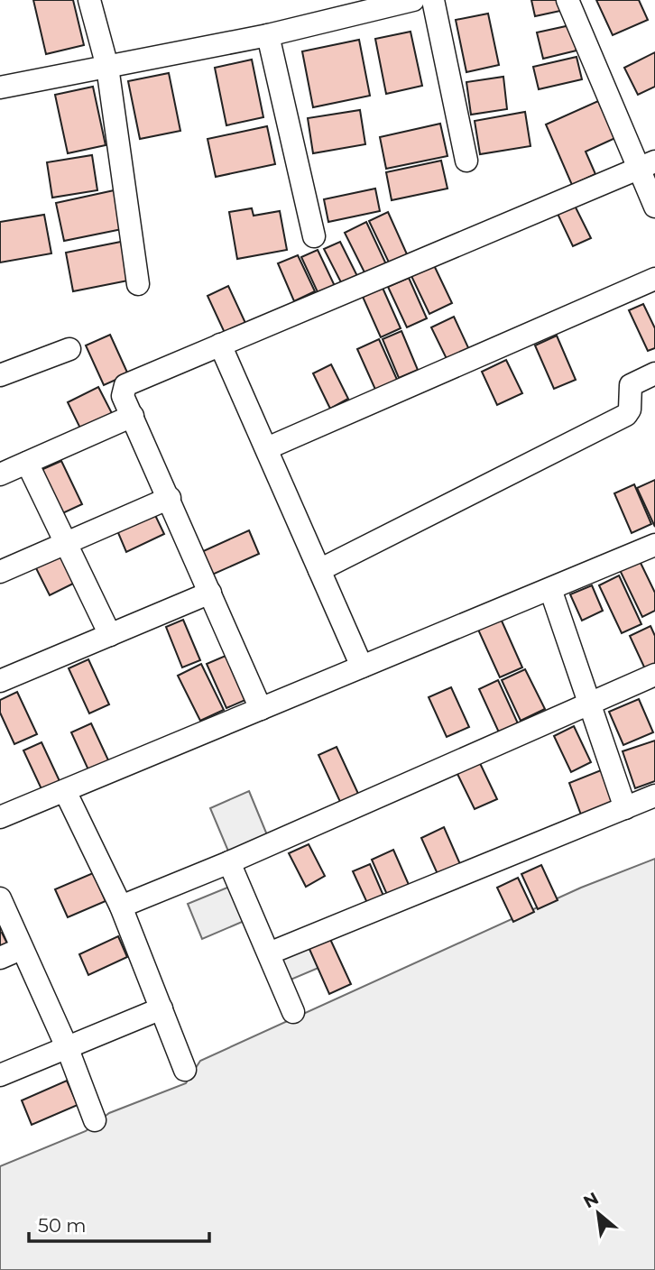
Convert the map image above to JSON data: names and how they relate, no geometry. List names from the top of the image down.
{
  "scale_bar": "50 m",
  "north": "top left"
}
